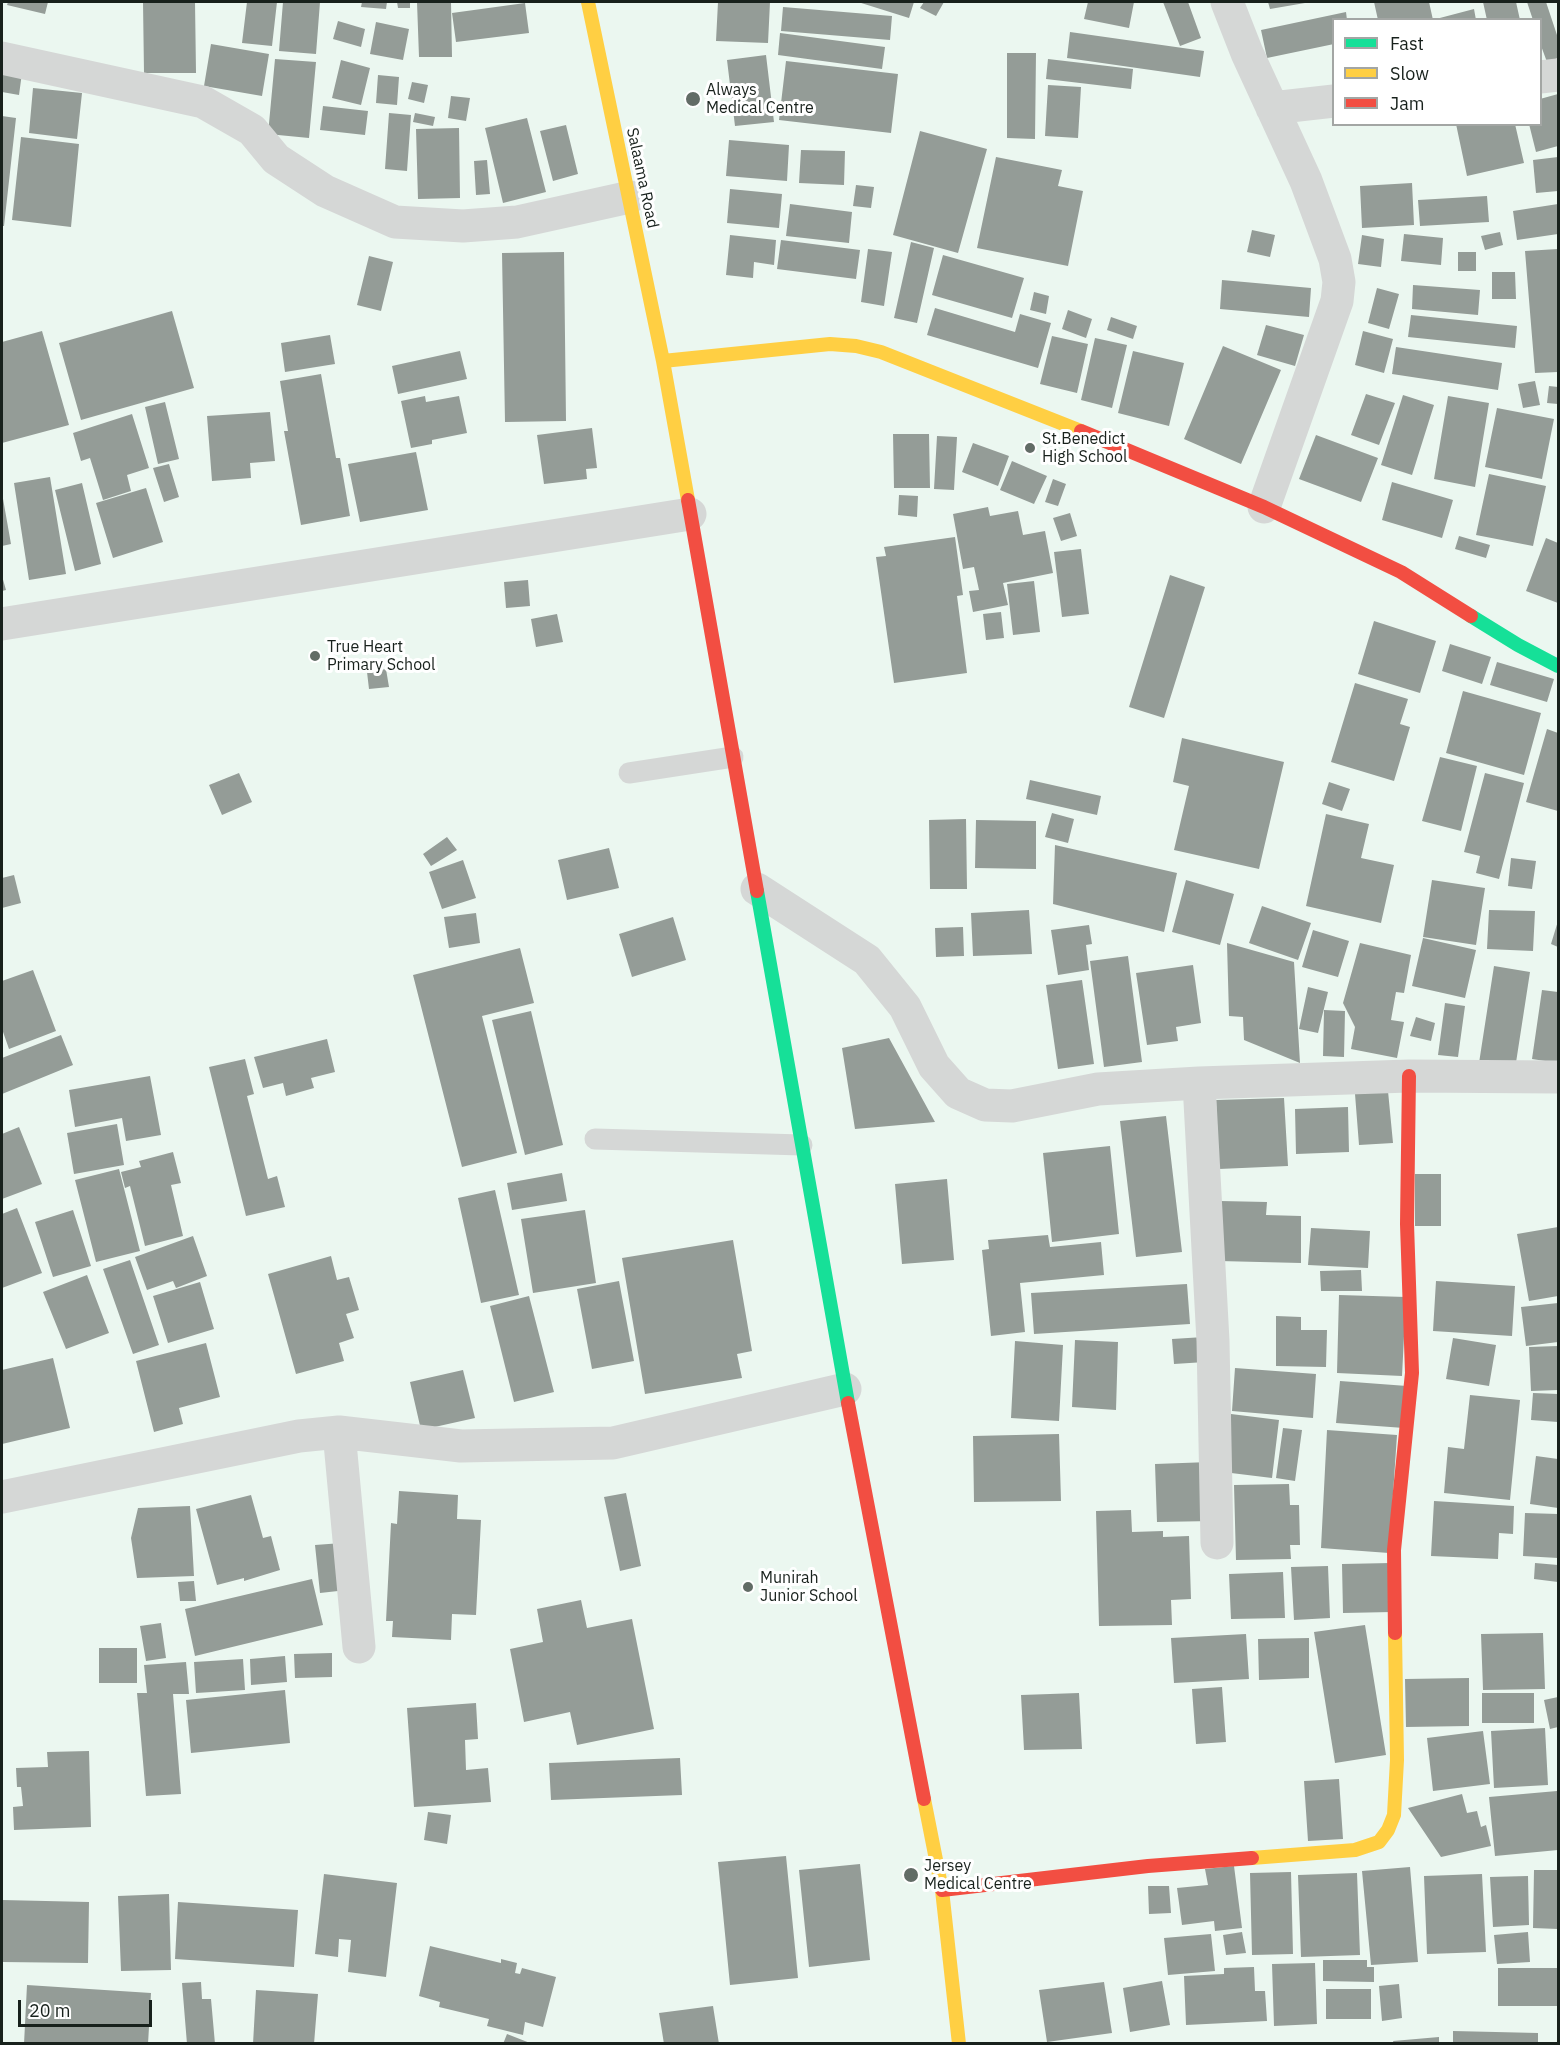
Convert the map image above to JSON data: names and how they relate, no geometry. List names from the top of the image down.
{
  "streets": {
    "street": ["Salaama Road"]
  },
  "places": [
    "Always Medical Centre",
    "St.Benedict High School",
    "True Heart Primary School",
    "Munirah Junior School",
    "Jersey Medical Centre"
  ],
  "legend": ["Fast", "Slow", "Jam"],
  "scale_bar": "20 m"
}
